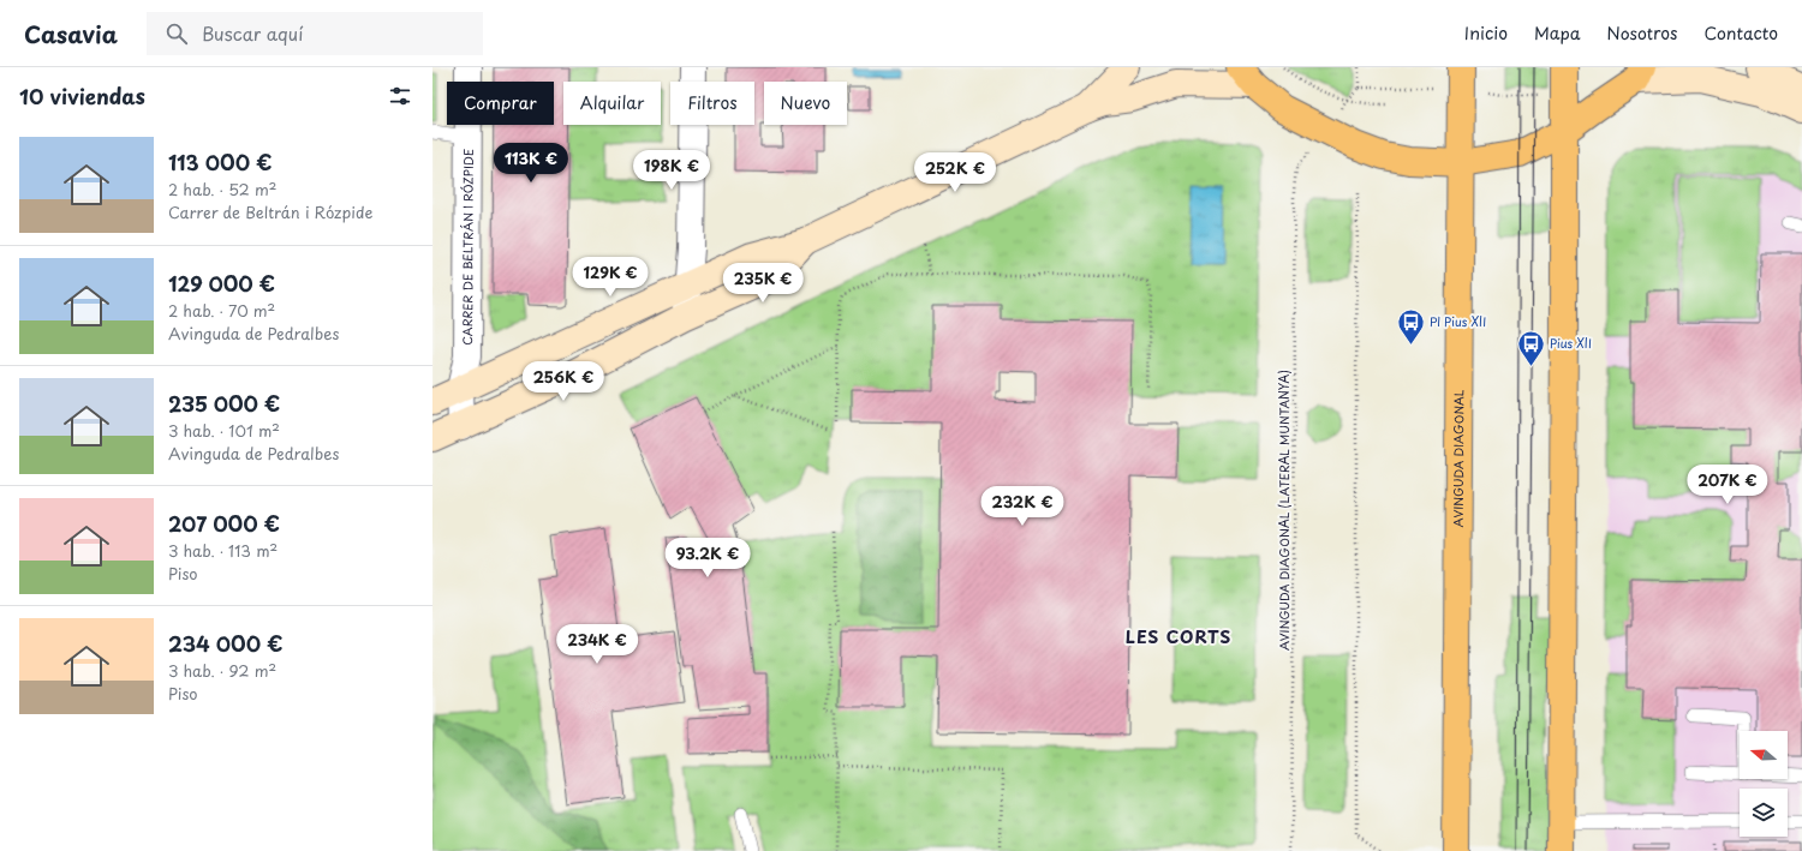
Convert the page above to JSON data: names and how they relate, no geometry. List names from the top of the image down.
{
  "streets": {
    "main road": ["AVINGUDA DIAGONAL"],
    "street": ["CARRER DE BELTRÁN I RÓZPIDE"],
    "path": ["AVINGUDA DIAGONAL (LATERAL MUNTANYA)"]
  },
  "districts": ["LES CORTS"],
  "places": {
    "bus stop": ["Pl Pius XII", "Pius XII"]
  },
  "north": "left",
  "page": {
    "header": "Casavia",
    "search": "Buscar aquí",
    "nav": [
      "Inicio",
      "Mapa",
      "Nosotros",
      "Contacto"
    ],
    "heading": "10 viviendas",
    "chip": [
      "Comprar",
      "Alquilar",
      "Filtros",
      "Nuevo"
    ],
    "list": [
      {
        "name": "113 000 €",
        "note": "2 hab. · 52 m² · Carrer de Beltrán i Rózpide"
      },
      {
        "name": "129 000 €",
        "note": "2 hab. · 70 m² · Avinguda de Pedralbes"
      },
      {
        "name": "235 000 €",
        "note": "3 hab. · 101 m² · Avinguda de Pedralbes"
      },
      {
        "name": "207 000 €",
        "note": "3 hab. · 113 m² · Piso"
      },
      {
        "name": "234 000 €",
        "note": "3 hab. · 92 m² · Piso"
      }
    ],
    "price": [
      "113K €",
      "198K €",
      "252K €",
      "129K €",
      "235K €",
      "256K €",
      "207K €",
      "232K €",
      "93.2K €",
      "234K €"
    ]
  }
}
